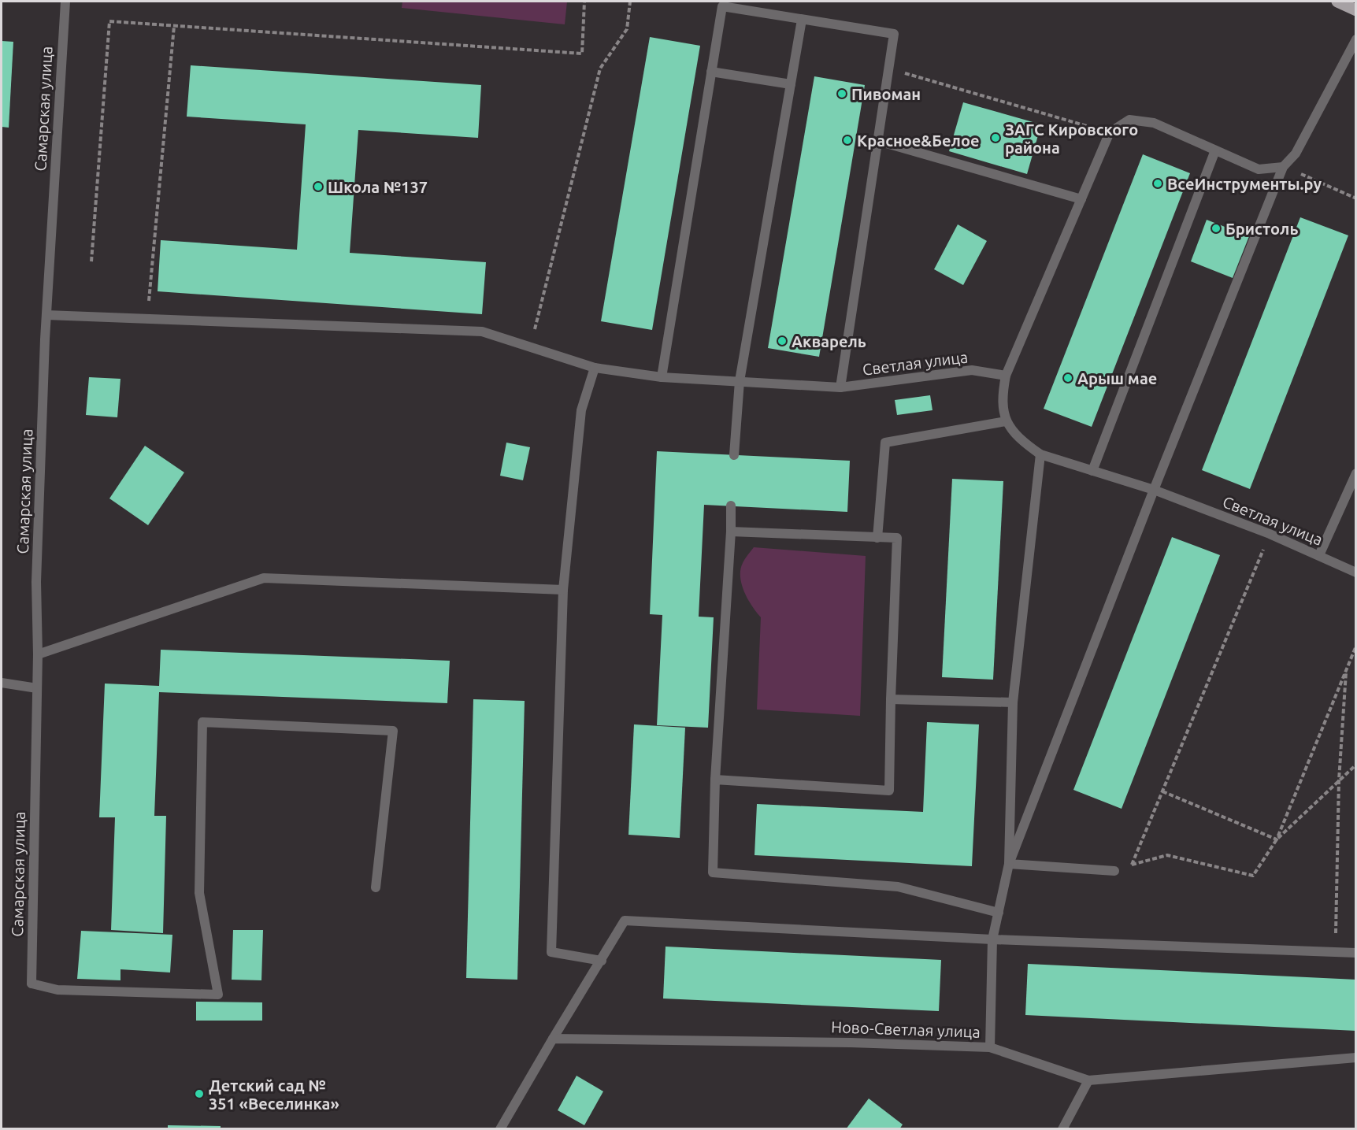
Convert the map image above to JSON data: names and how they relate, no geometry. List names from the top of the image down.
{
  "streets": {
    "street": ["Самарская улица", "Светлая улица", "Ново-Светлая улица"]
  },
  "crossings": [
    ["Самарская улица", "Светлая улица"]
  ],
  "places": [
    "Пивоман",
    "ЗАГС Кировского района",
    "Красное&Белое",
    "ВсеИнструменты.ру",
    "Школа №137",
    "Бристоль",
    "Акварель",
    "Арыш мае",
    "Детский сад № 351 «Веселинка»"
  ]
}
